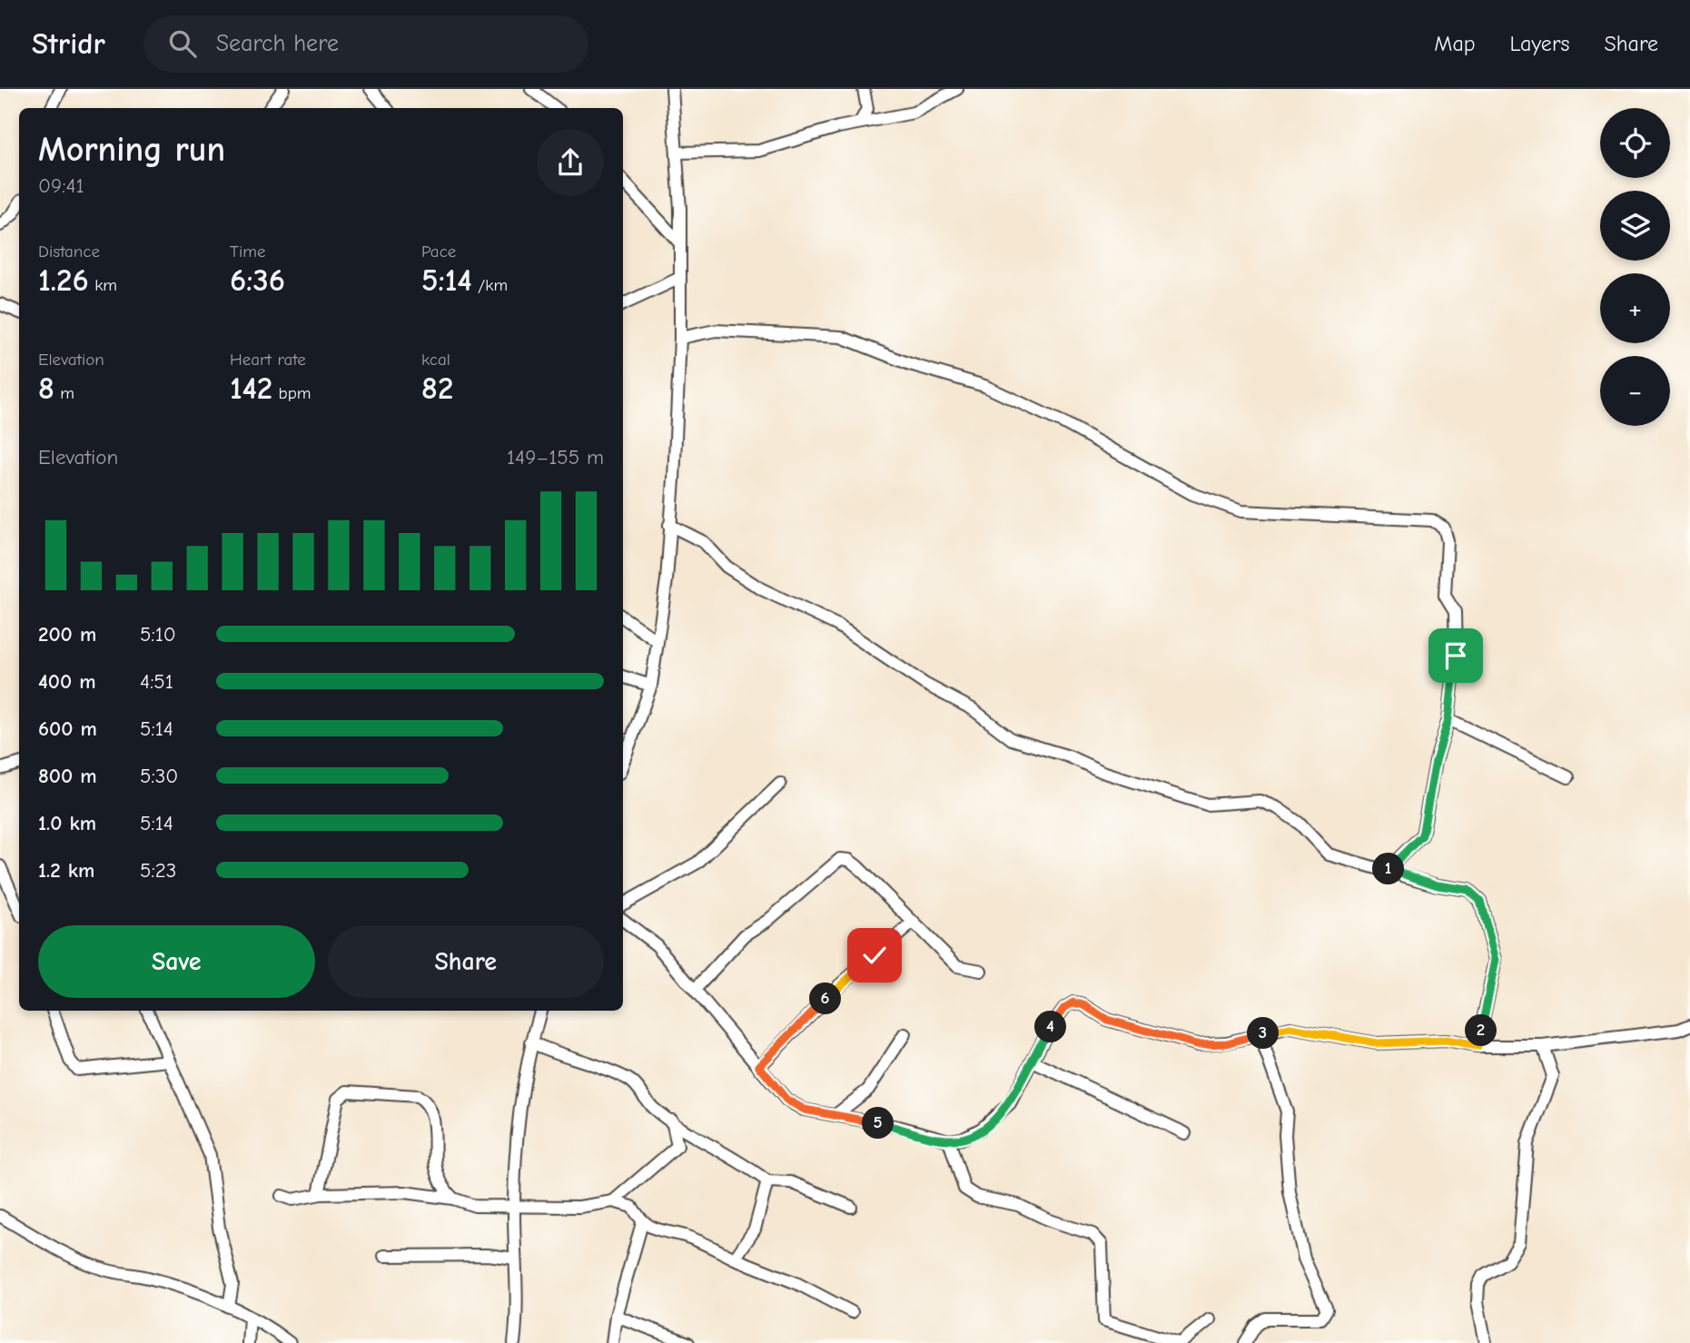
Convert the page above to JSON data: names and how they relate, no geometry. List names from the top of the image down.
{
  "page": {
    "header": "Stridr",
    "search": "Search here",
    "nav": ["Map", "Layers", "Share"],
    "map_buttons": ["+", "−"],
    "heading": ["Morning run", "09:41"],
    "stats": [
      ["Distance", "1.26 km"],
      ["Time", "6:36"],
      ["Pace", "5:14 /km"],
      ["Elevation", "8 m"],
      ["Heart rate", "142 bpm"],
      ["kcal", "82"]
    ],
    "chart": ["Elevation", "149–155 m"],
    "list": [
      {
        "name": "200 m",
        "note": "5:10"
      },
      {
        "name": "400 m",
        "note": "4:51"
      },
      {
        "name": "600 m",
        "note": "5:14"
      },
      {
        "name": "800 m",
        "note": "5:30"
      },
      {
        "name": "1.0 km",
        "note": "5:14"
      },
      {
        "name": "1.2 km",
        "note": "5:23"
      }
    ],
    "pins": [
      "1",
      "6",
      "4",
      "2",
      "3",
      "5"
    ],
    "buttons": ["Save", "Share"]
  }
}
